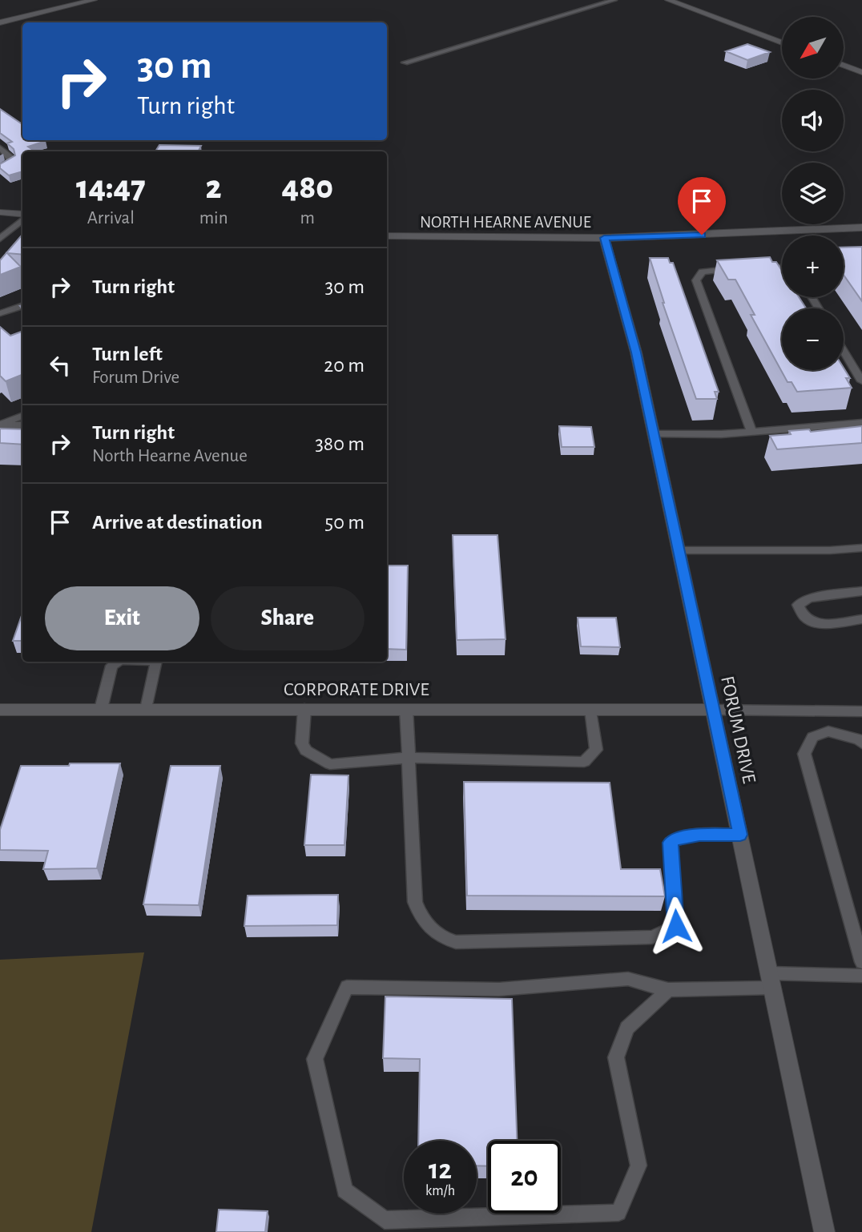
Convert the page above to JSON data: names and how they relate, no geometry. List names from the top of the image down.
{
  "streets": {
    "street": ["NORTH HEARNE AVENUE", "CORPORATE DRIVE", "FORUM DRIVE"]
  },
  "crossings": [
    ["NORTH HEARNE AVENUE", "FORUM DRIVE"],
    ["CORPORATE DRIVE", "FORUM DRIVE"]
  ],
  "north": "bottom left",
  "page": {
    "map_buttons": ["+", "−"],
    "turn": ["30 m", "Turn right"],
    "eta": [
      "14:47",
      "Arrival",
      "2",
      "min",
      "480",
      "m"
    ],
    "list": [
      {
        "name": "Turn right",
        "value": "30 m"
      },
      {
        "name": "Turn left",
        "note": "Forum Drive",
        "value": "20 m"
      },
      {
        "name": "Turn right",
        "note": "North Hearne Avenue",
        "value": "380 m"
      },
      {
        "name": "Arrive at destination",
        "value": "50 m"
      }
    ],
    "buttons": ["Exit", "Share"],
    "speed": "12 km/h",
    "limit": "20"
  }
}
